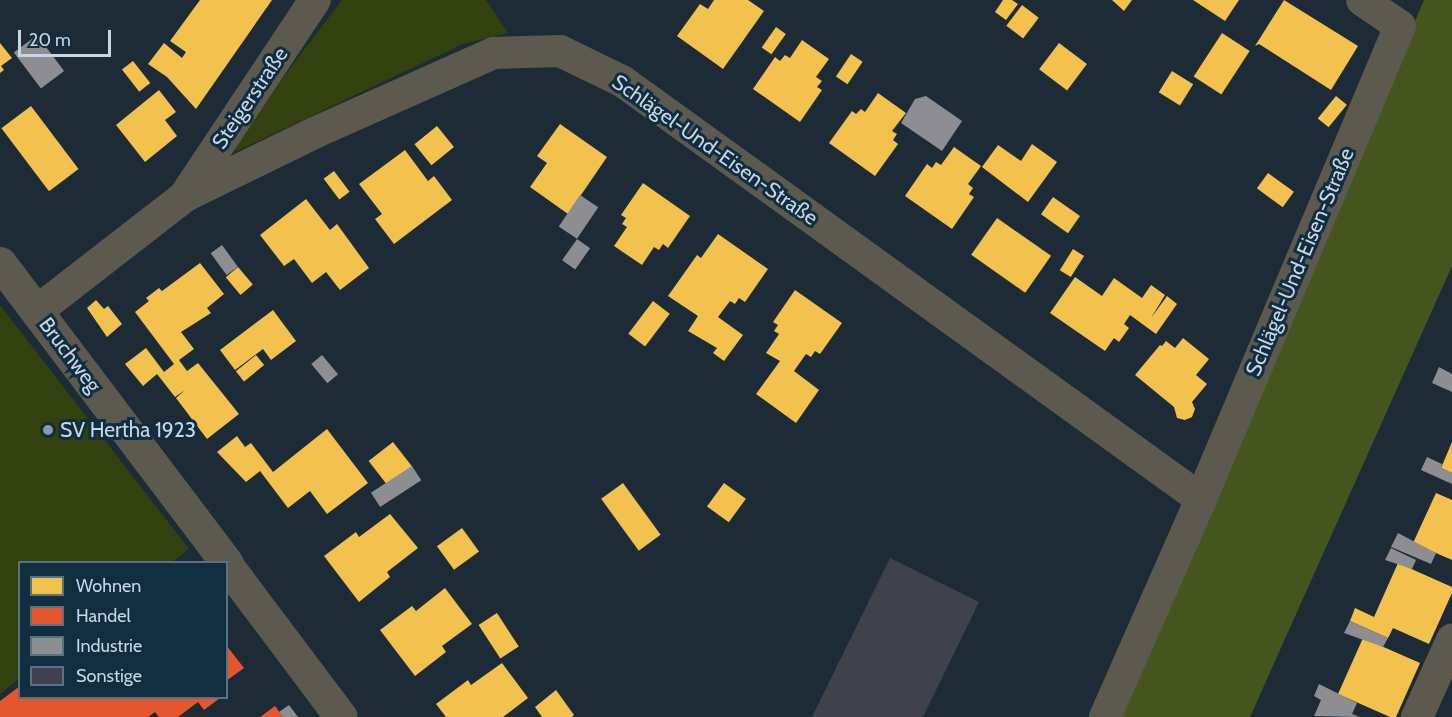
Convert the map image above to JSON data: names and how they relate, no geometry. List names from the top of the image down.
{
  "streets": {
    "street": ["Steigerstraße", "Schlägel-Und-Eisen-Straße", "Bruchweg"]
  },
  "crossings": [
    ["Steigerstraße", "Schlägel-Und-Eisen-Straße"],
    ["Schlägel-Und-Eisen-Straße", "Bruchweg"]
  ],
  "places": ["SV Hertha 1923"],
  "legend": [
    "Wohnen",
    "Handel",
    "Industrie",
    "Sonstige"
  ],
  "scale_bar": "20 m"
}
